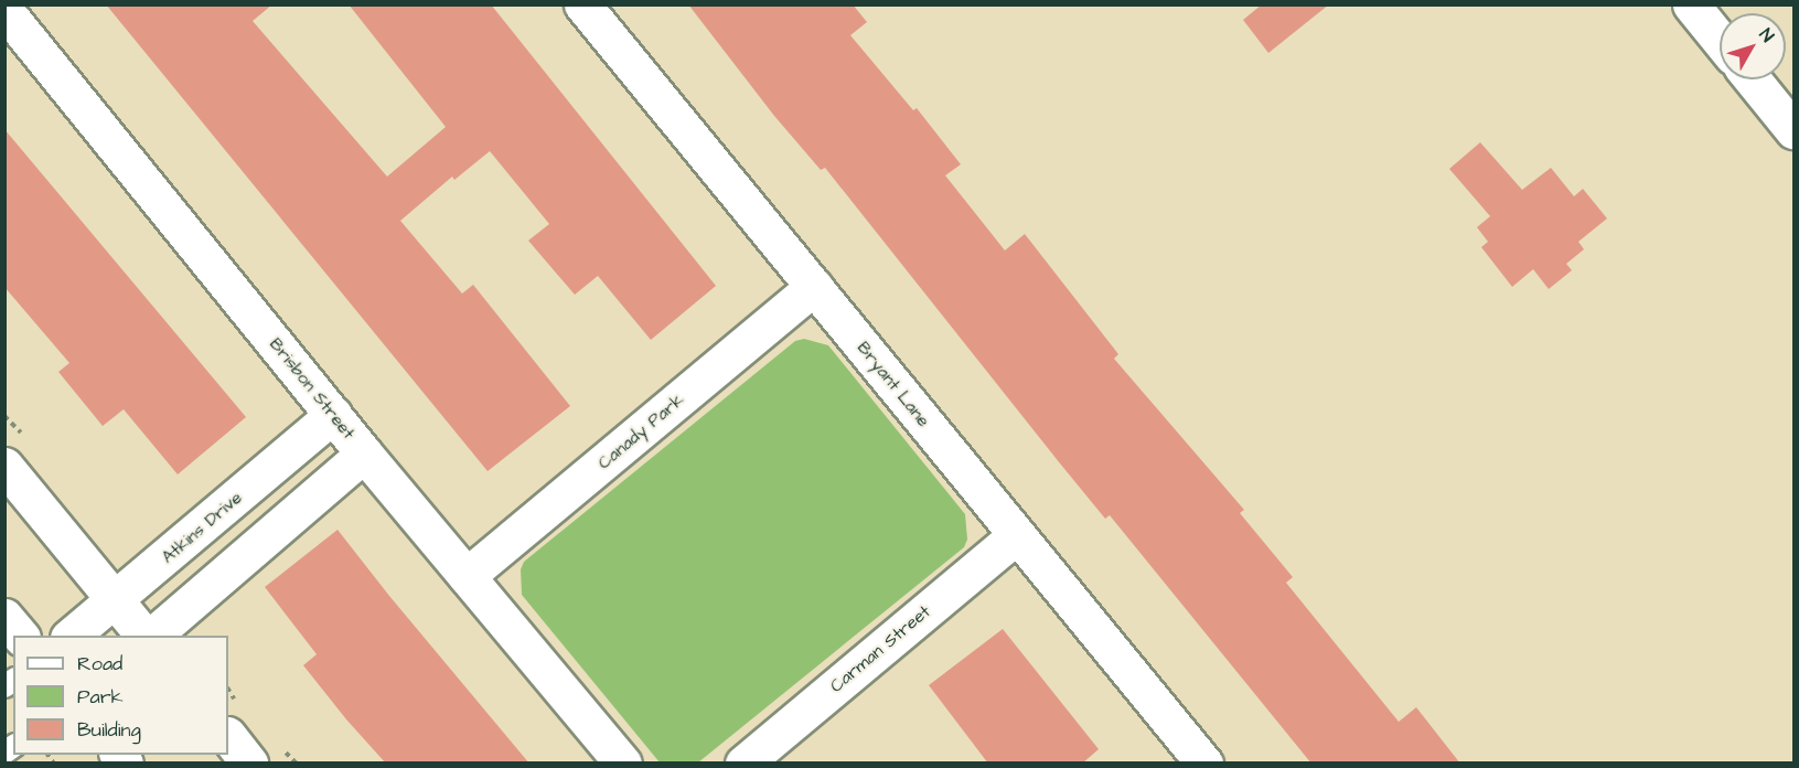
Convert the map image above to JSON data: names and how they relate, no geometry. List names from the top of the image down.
{
  "streets": {
    "street": [
      "Bryant Lane",
      "Brisbon Street",
      "Canady Park",
      "Atkins Drive",
      "Carman Street"
    ]
  },
  "crossings": [
    ["Bryant Lane", "Canady Park"],
    ["Bryant Lane", "Carman Street"],
    ["Brisbon Street", "Canady Park"],
    ["Brisbon Street", "Atkins Drive"]
  ],
  "legend": ["Road", "Park", "Building"],
  "north": "top right"
}
